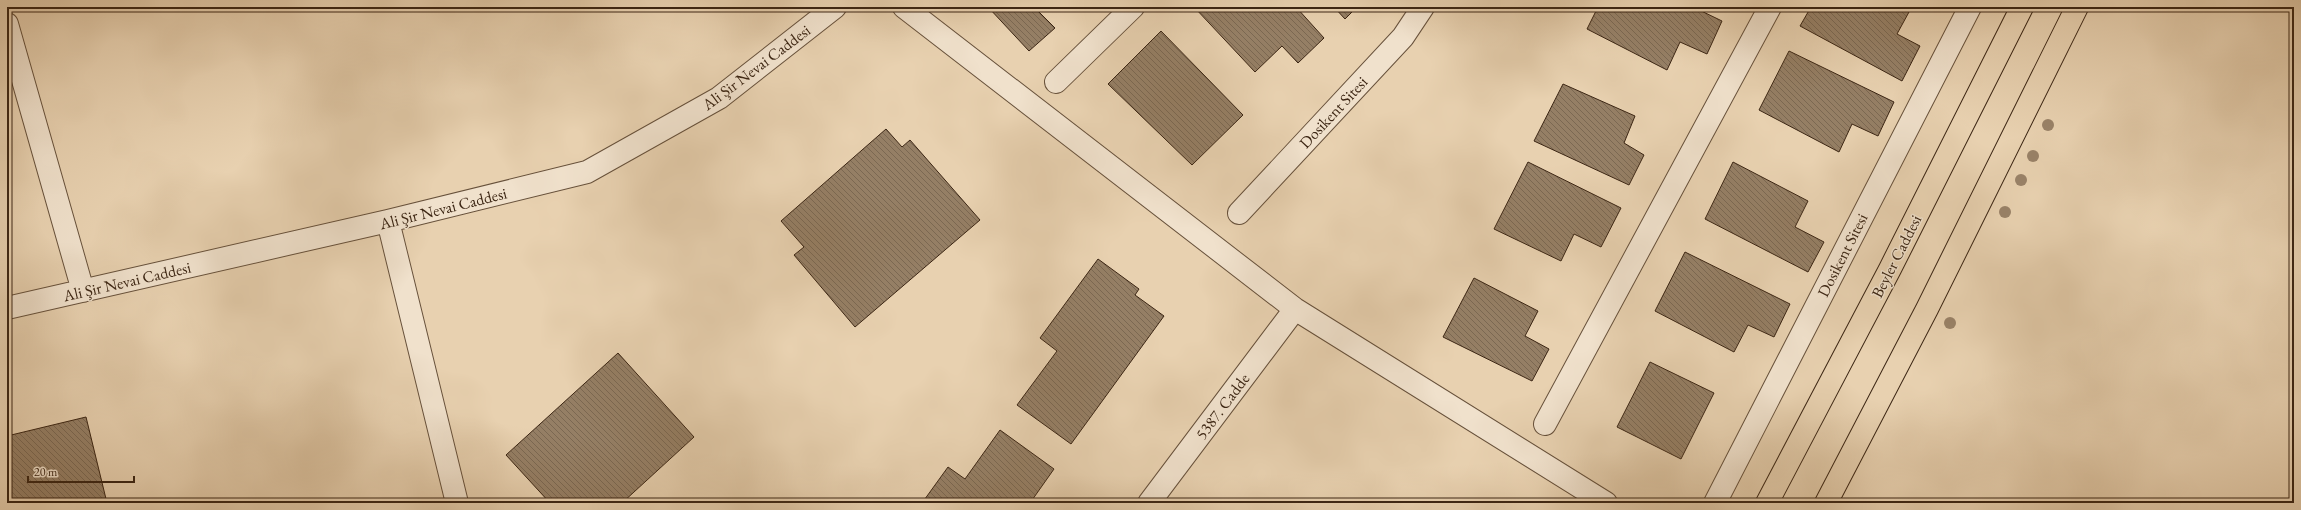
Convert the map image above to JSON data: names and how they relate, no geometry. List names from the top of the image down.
{
  "streets": {
    "main road": ["Beyler Caddesi"],
    "street": ["Ali Şir Nevai Caddesi", "Dosikent Sitesi", "5387. Cadde"]
  },
  "scale_bar": "20 m"
}
